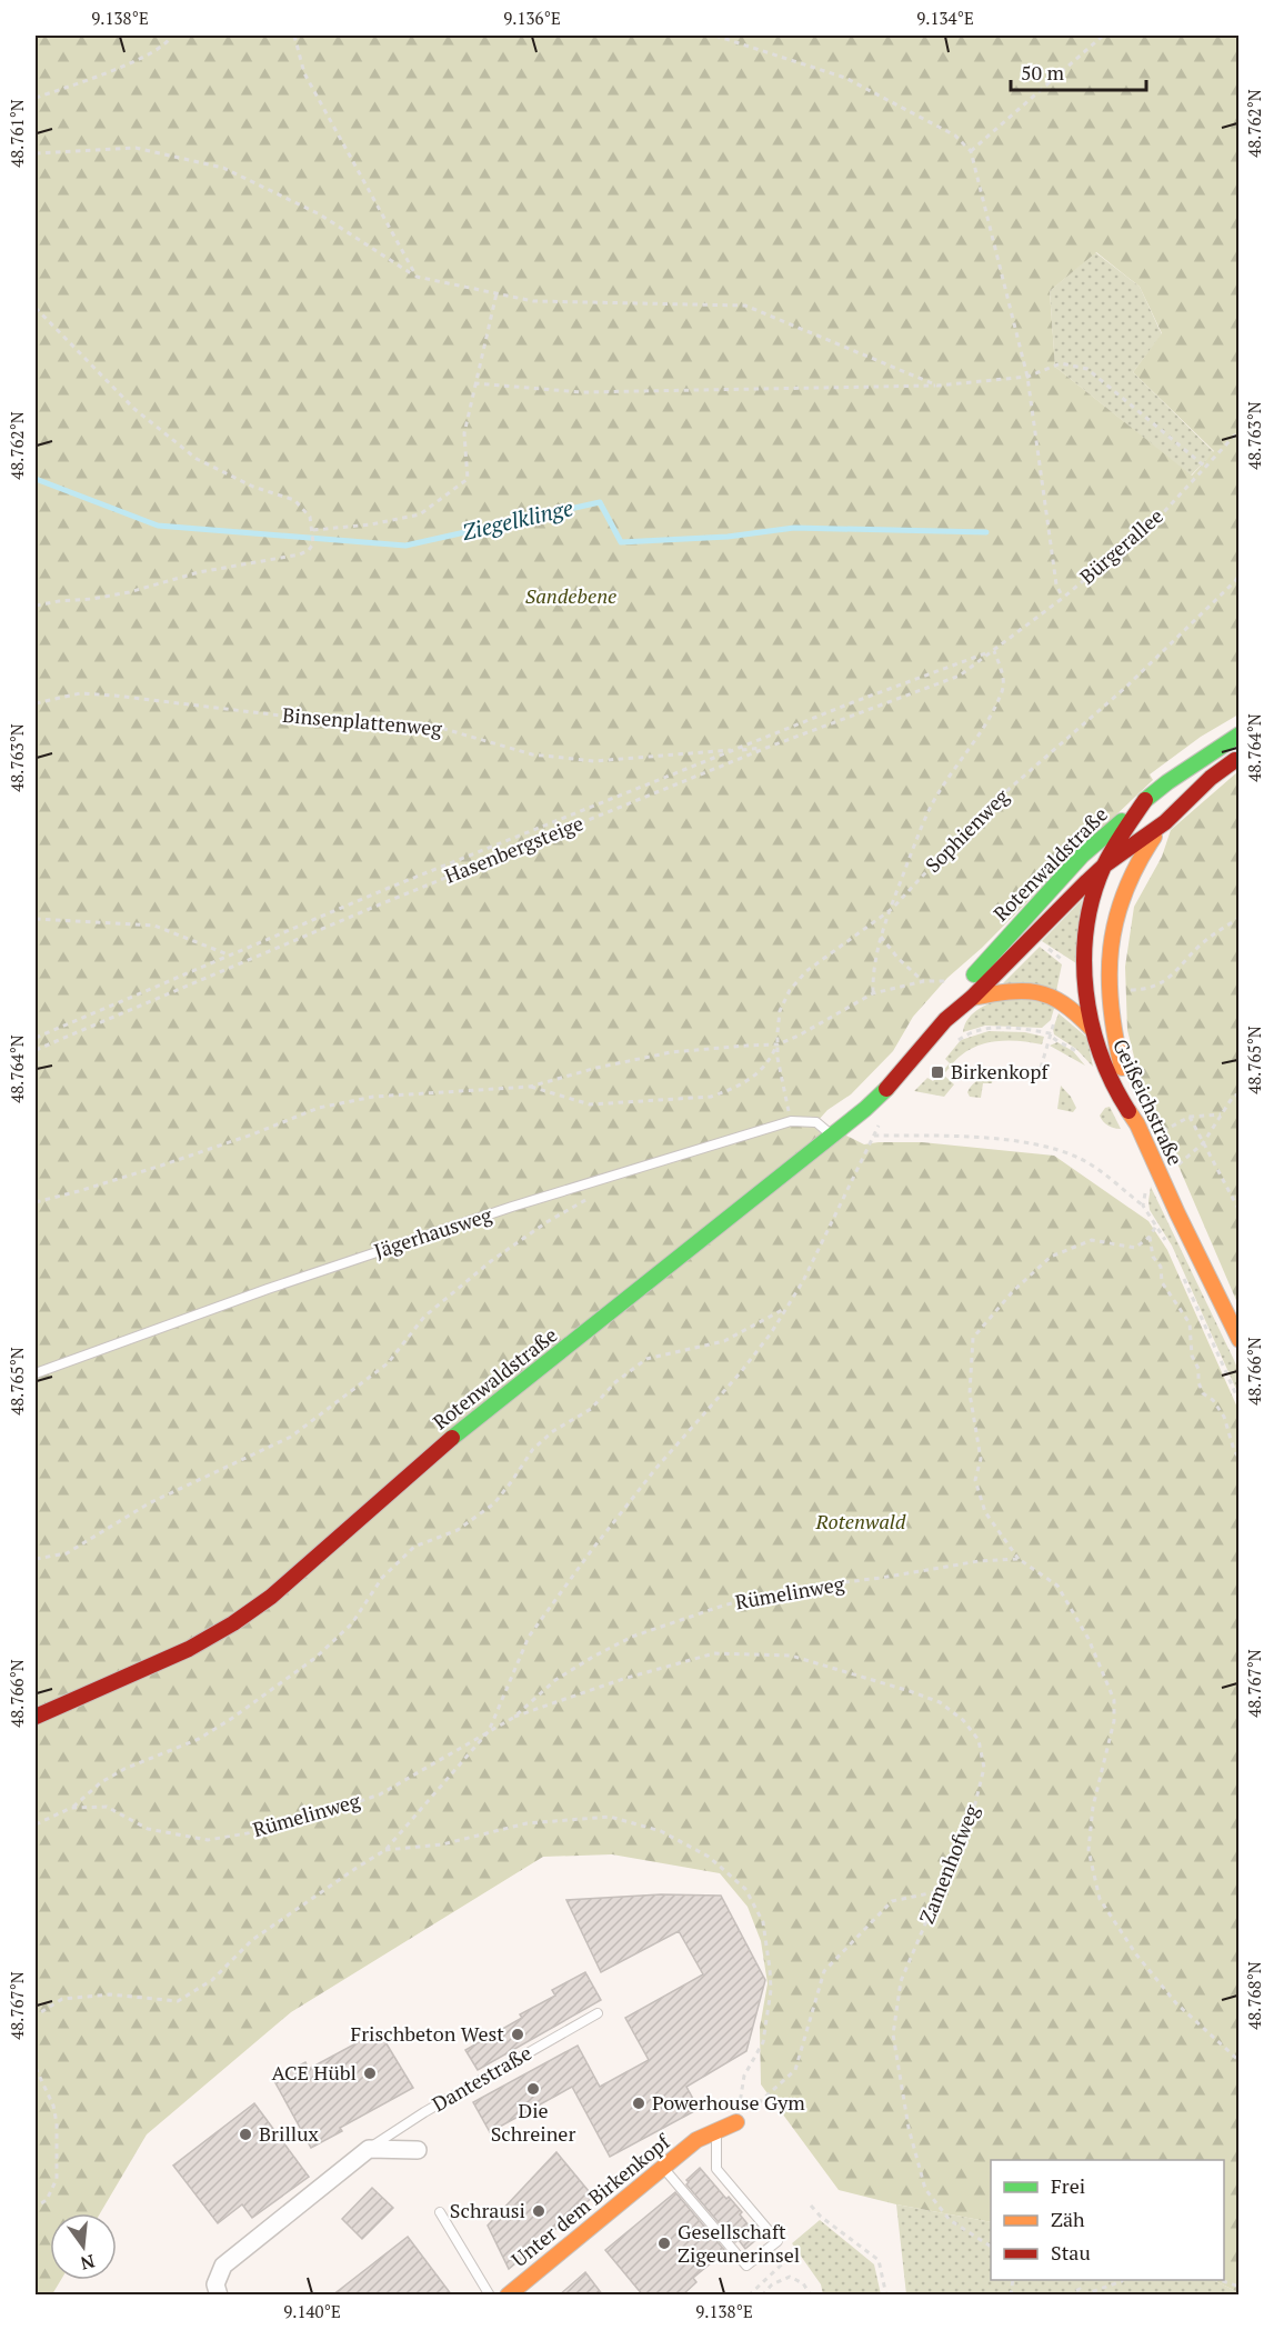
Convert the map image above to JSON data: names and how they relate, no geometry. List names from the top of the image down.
{
  "streets": {
    "main road": ["Rotenwaldstraße", "Geißeichstraße", "Unter dem Birkenkopf"],
    "street": ["Dantestraße"],
    "lane": ["Jägerhausweg"],
    "path": [
      "Bürgerallee",
      "Binsenplattenweg",
      "Sophienweg",
      "Hasenbergsteige",
      "Rümelinweg",
      "Zamenhofweg"
    ]
  },
  "crossings": [
    ["Bürgerallee", "Hasenbergsteige"],
    ["Binsenplattenweg", "Hasenbergsteige"],
    ["Sophienweg", "Jägerhausweg"],
    ["Rotenwaldstraße", "Geißeichstraße"],
    ["Rotenwaldstraße", "Jägerhausweg"],
    ["Rümelinweg", "Zamenhofweg"]
  ],
  "water": ["Ziegelklinge"],
  "parks": ["Sandebene", "Rotenwald"],
  "places": {
    "transit": ["Birkenkopf"],
    "other": [
      "Frischbeton West",
      "ACE Hübl",
      "Die Schreiner",
      "Powerhouse Gym",
      "Brillux",
      "Schrausi",
      "Gesellschaft Zigeunerinsel"
    ]
  },
  "legend": ["Frei", "Zäh", "Stau"],
  "scale_bar": "50 m",
  "north": "bottom",
  "coordinates": [
    "9.138°E",
    "9.136°E",
    "9.134°E",
    "48.762°N",
    "48.761°N",
    "48.763°N",
    "48.764°N",
    "48.765°N",
    "48.766°N",
    "48.767°N",
    "48.768°N",
    "9.140°E"
  ]
}
